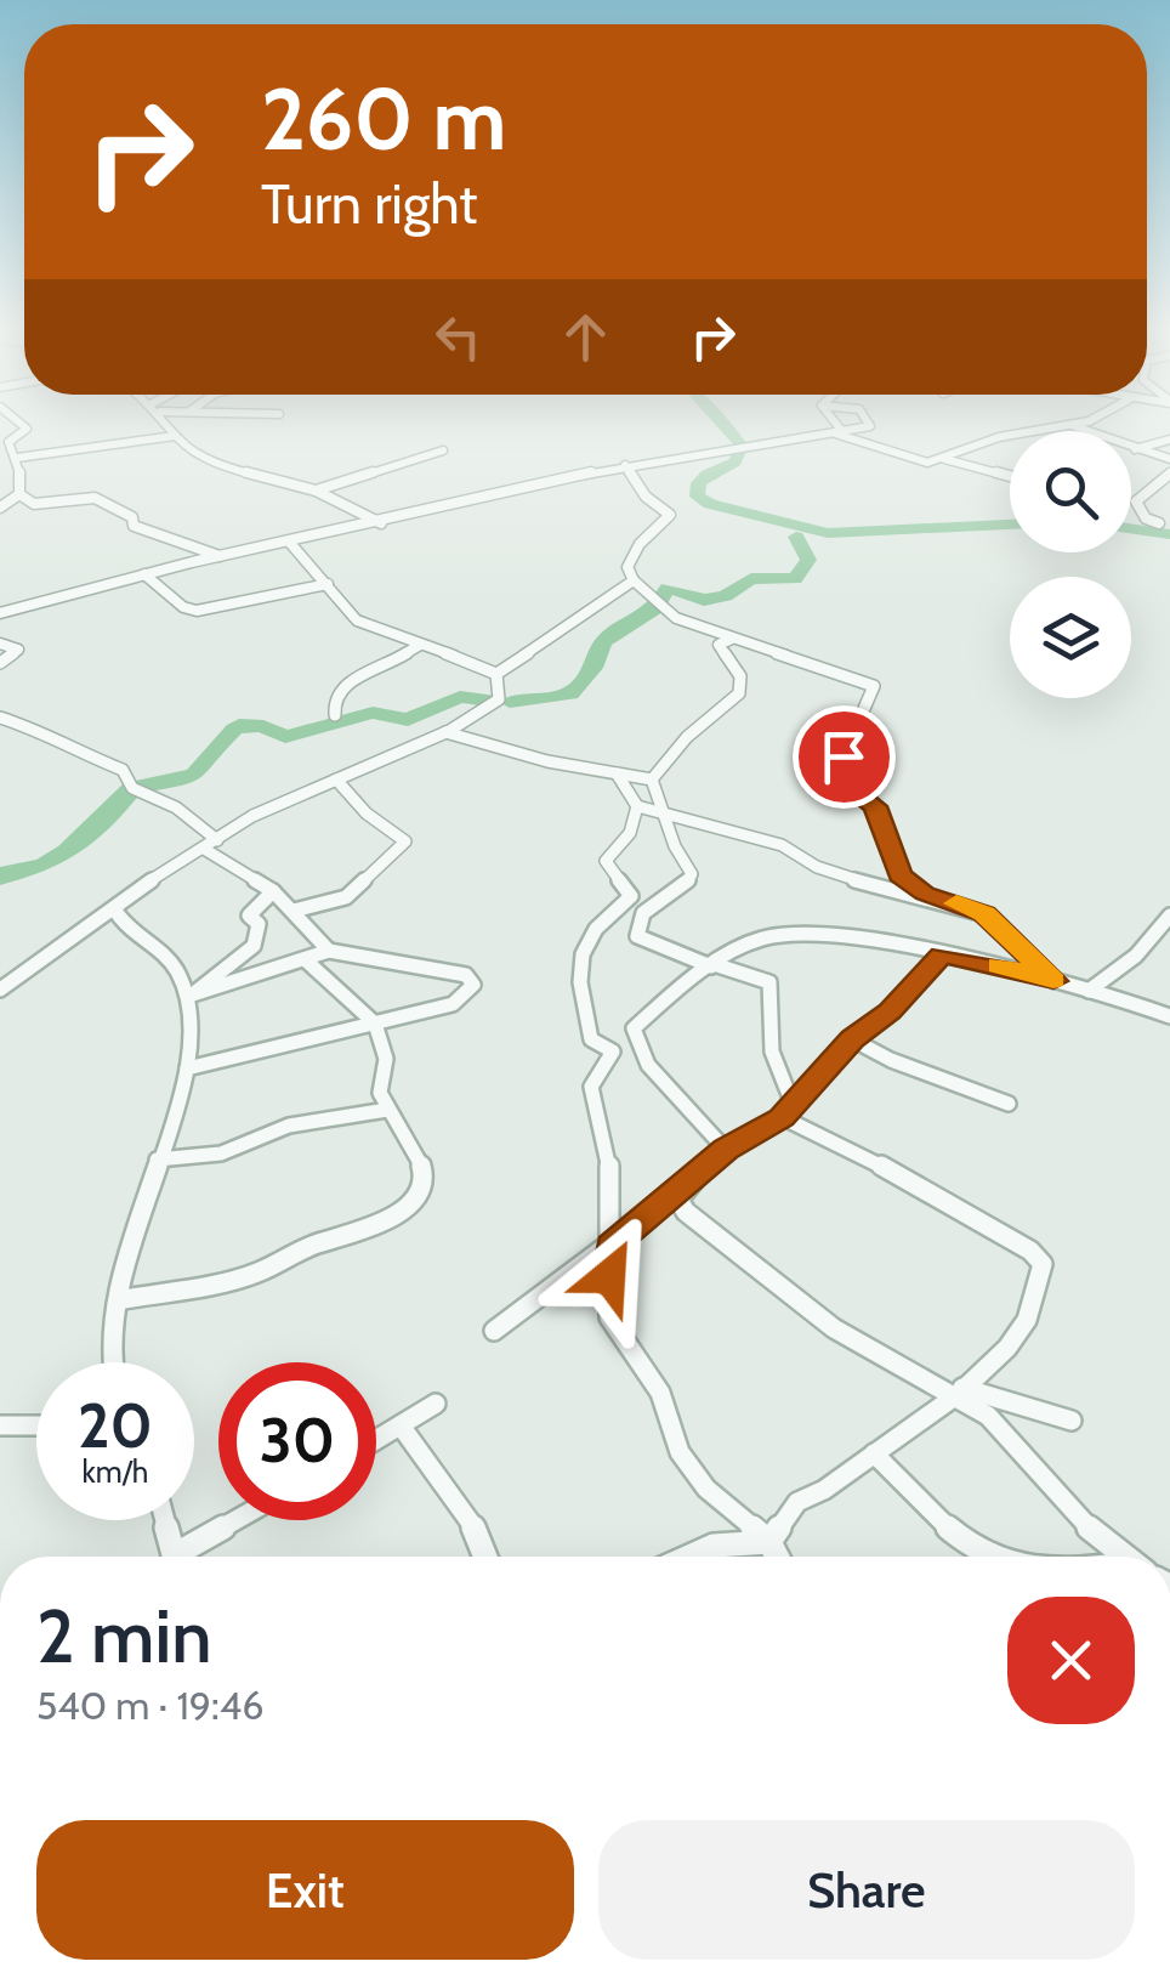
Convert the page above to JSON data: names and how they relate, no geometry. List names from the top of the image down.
{
  "page": {
    "turn": ["260 m", "Turn right"],
    "speed": "20 km/h",
    "limit": "30",
    "heading": ["2 min", "540 m · 19:46"],
    "buttons": ["Exit", "Share"]
  }
}
